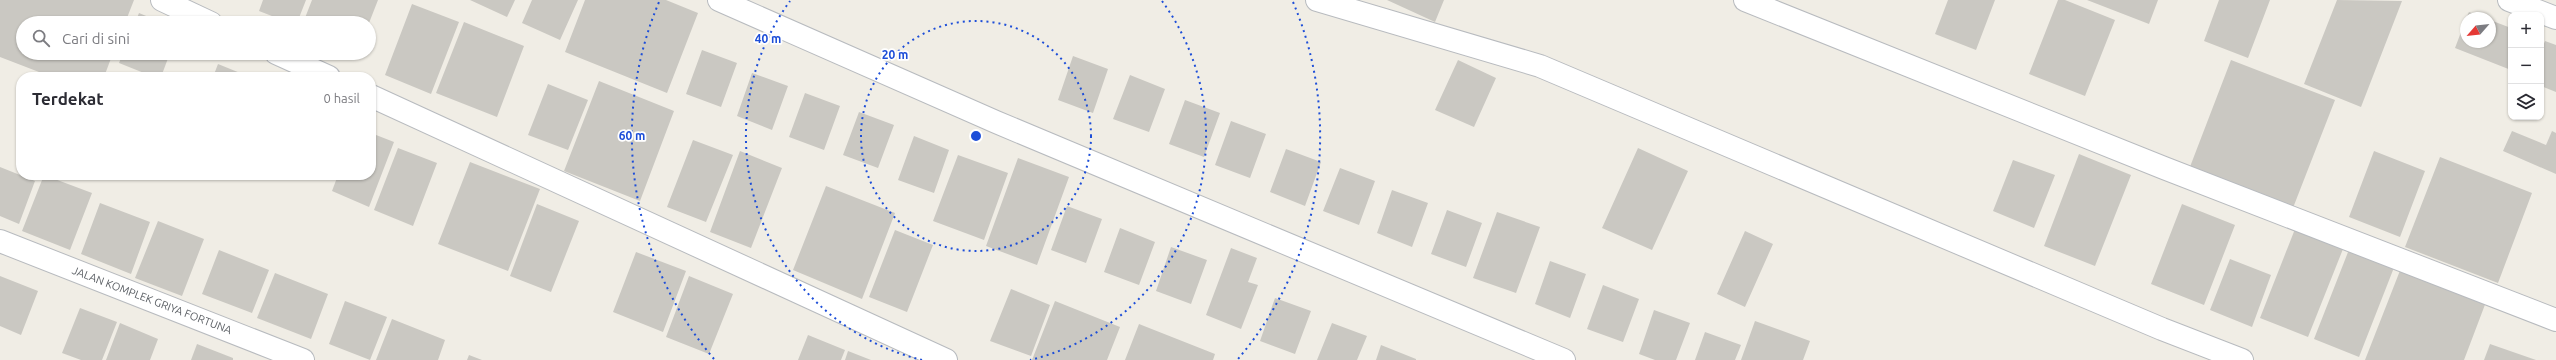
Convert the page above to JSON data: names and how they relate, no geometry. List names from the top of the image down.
{
  "streets": {
    "street": ["JALAN KOMPLEK GRIYA FORTUNA"]
  },
  "north": "bottom left",
  "page": {
    "map_buttons": ["+", "−"],
    "search": "Cari di sini",
    "heading": ["Terdekat", "0 hasil"]
  },
  "rings": ["40 m", "20 m", "60 m"]
}
